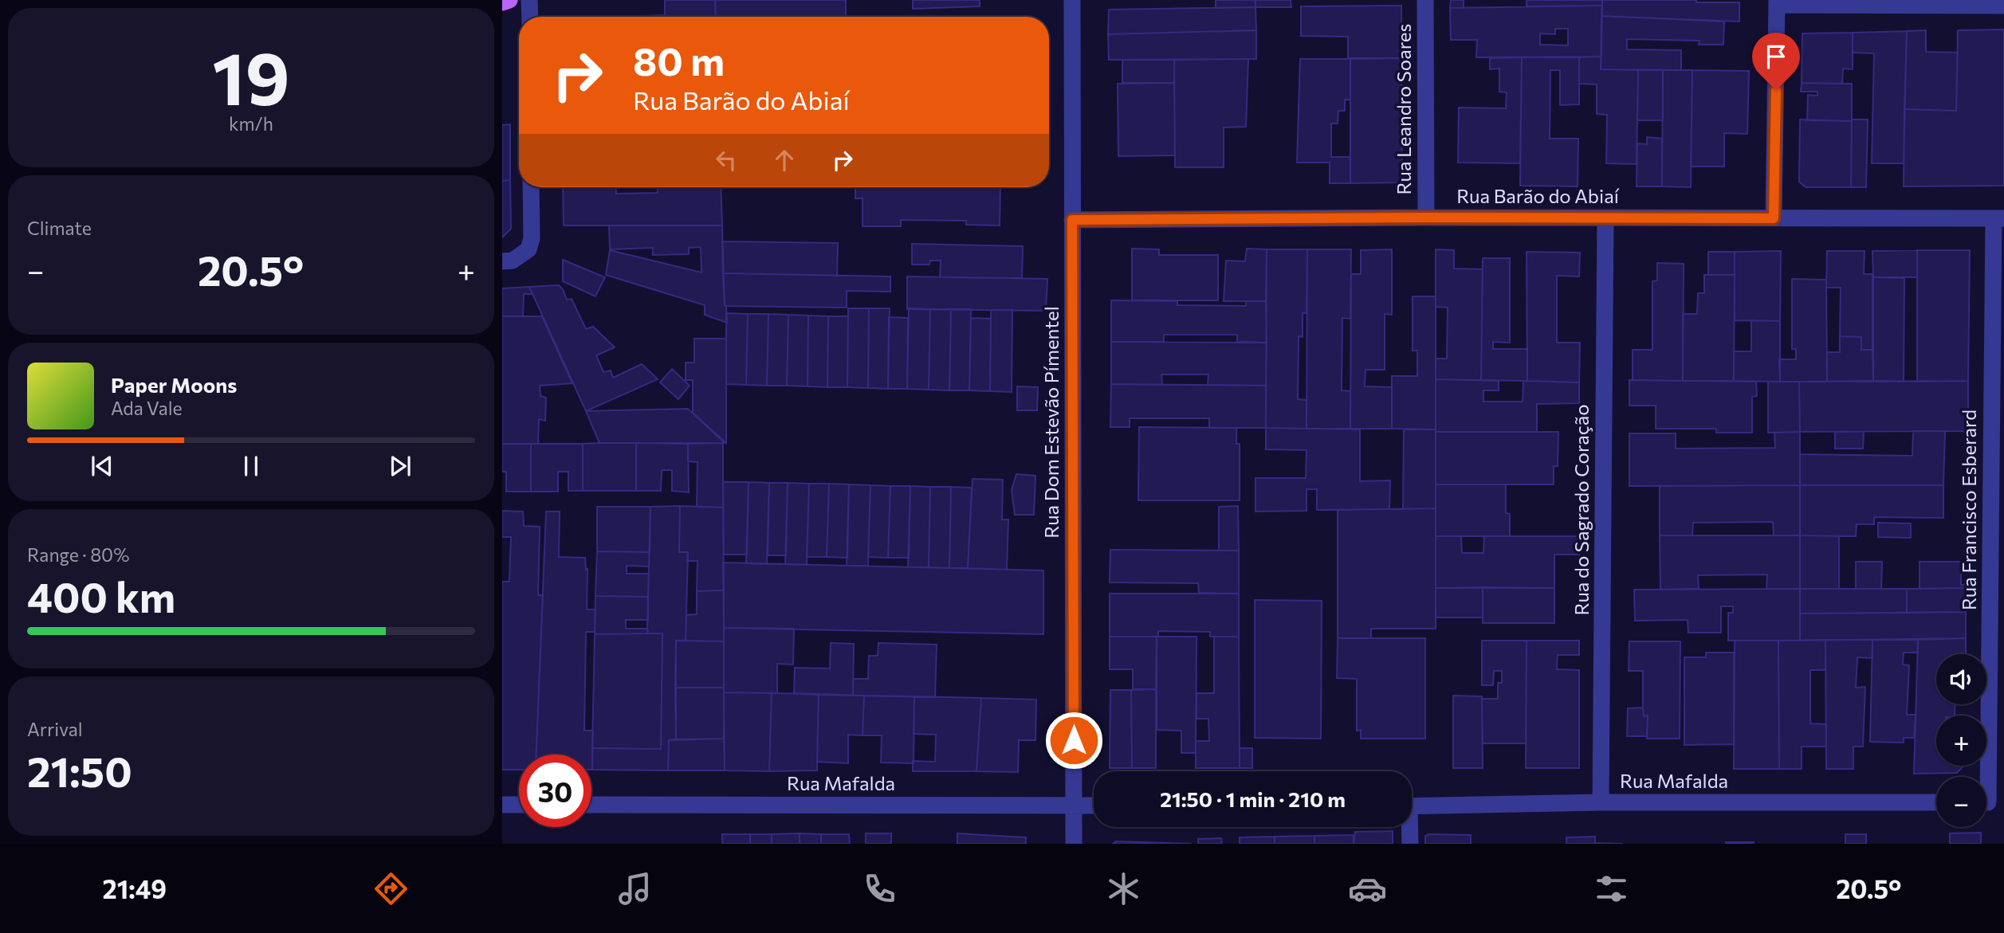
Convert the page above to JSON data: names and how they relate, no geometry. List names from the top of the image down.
{
  "streets": {
    "street": [
      "Rua Leandro Soares",
      "Rua Barão do Abiaí",
      "Rua Dom Estevão Pímentel",
      "Rua do Sagrado Coração",
      "Rua Francisco Esberard",
      "Rua Mafalda"
    ]
  },
  "crossings": [
    ["Rua Leandro Soares", "Rua Barão do Abiaí"],
    ["Rua Barão do Abiaí", "Rua Dom Estevão Pímentel"],
    ["Rua Barão do Abiaí", "Rua do Sagrado Coração"],
    ["Rua Barão do Abiaí", "Rua Francisco Esberard"],
    ["Rua Dom Estevão Pímentel", "Rua Mafalda"],
    ["Rua do Sagrado Coração", "Rua Mafalda"]
  ],
  "page": {
    "tile": [
      ["19", "km/h"],
      "Climate",
      ["Range · 80%", "400 km"],
      ["Arrival", "21:50"]
    ],
    "turn": ["80 m", "Rua Barão do Abiaí"],
    "heat": ["−", "20.5°", "+"],
    "song": ["Paper Moons", "Ada Vale"],
    "map_buttons": ["+", "−"],
    "limit": "30",
    "trip": "21:50 · 1 min · 210 m",
    "tabs": ["21:49", "20.5°"]
  }
}
